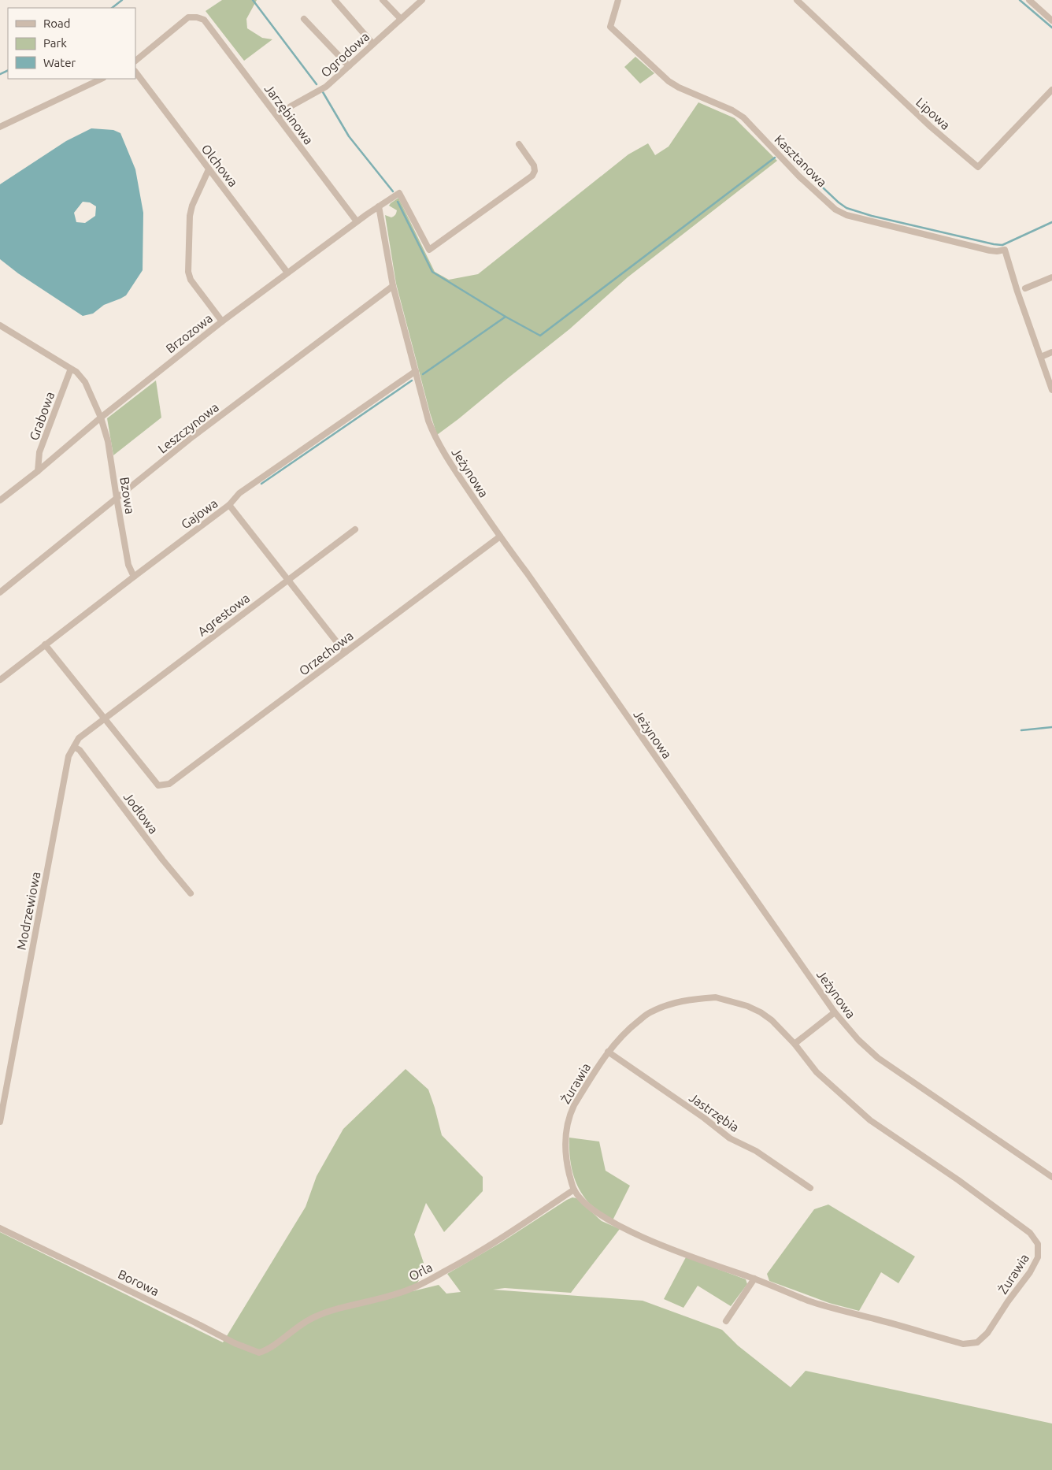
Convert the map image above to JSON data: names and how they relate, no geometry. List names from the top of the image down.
{
  "streets": {
    "street": [
      "Ogrodowa",
      "Lipowa",
      "Jarzębinowa",
      "Kasztanowa",
      "Olchowa",
      "Brzozowa",
      "Grabowa",
      "Leszczynowa",
      "Jeżynowa",
      "Bzowa",
      "Gajowa",
      "Agrestowa",
      "Orzechowa",
      "Jodłowa",
      "Modrzewiowa",
      "Żurawia",
      "Jastrzębia",
      "Orla",
      "Borowa"
    ]
  },
  "crossings": [
    ["Ogrodowa", "Jarzębinowa"],
    ["Jarzębinowa", "Brzozowa"],
    ["Olchowa", "Brzozowa"],
    ["Brzozowa", "Grabowa"],
    ["Brzozowa", "Jeżynowa"],
    ["Brzozowa", "Bzowa"],
    ["Leszczynowa", "Jeżynowa"],
    ["Leszczynowa", "Bzowa"],
    ["Jeżynowa", "Gajowa"],
    ["Jeżynowa", "Orzechowa"],
    ["Bzowa", "Gajowa"],
    ["Agrestowa", "Orzechowa"],
    ["Agrestowa", "Modrzewiowa"],
    ["Orzechowa", "Modrzewiowa"],
    ["Jodłowa", "Modrzewiowa"],
    ["Żurawia", "Jastrzębia"],
    ["Żurawia", "Orla"],
    ["Orla", "Borowa"]
  ],
  "legend": ["Road", "Park", "Water"]
}
